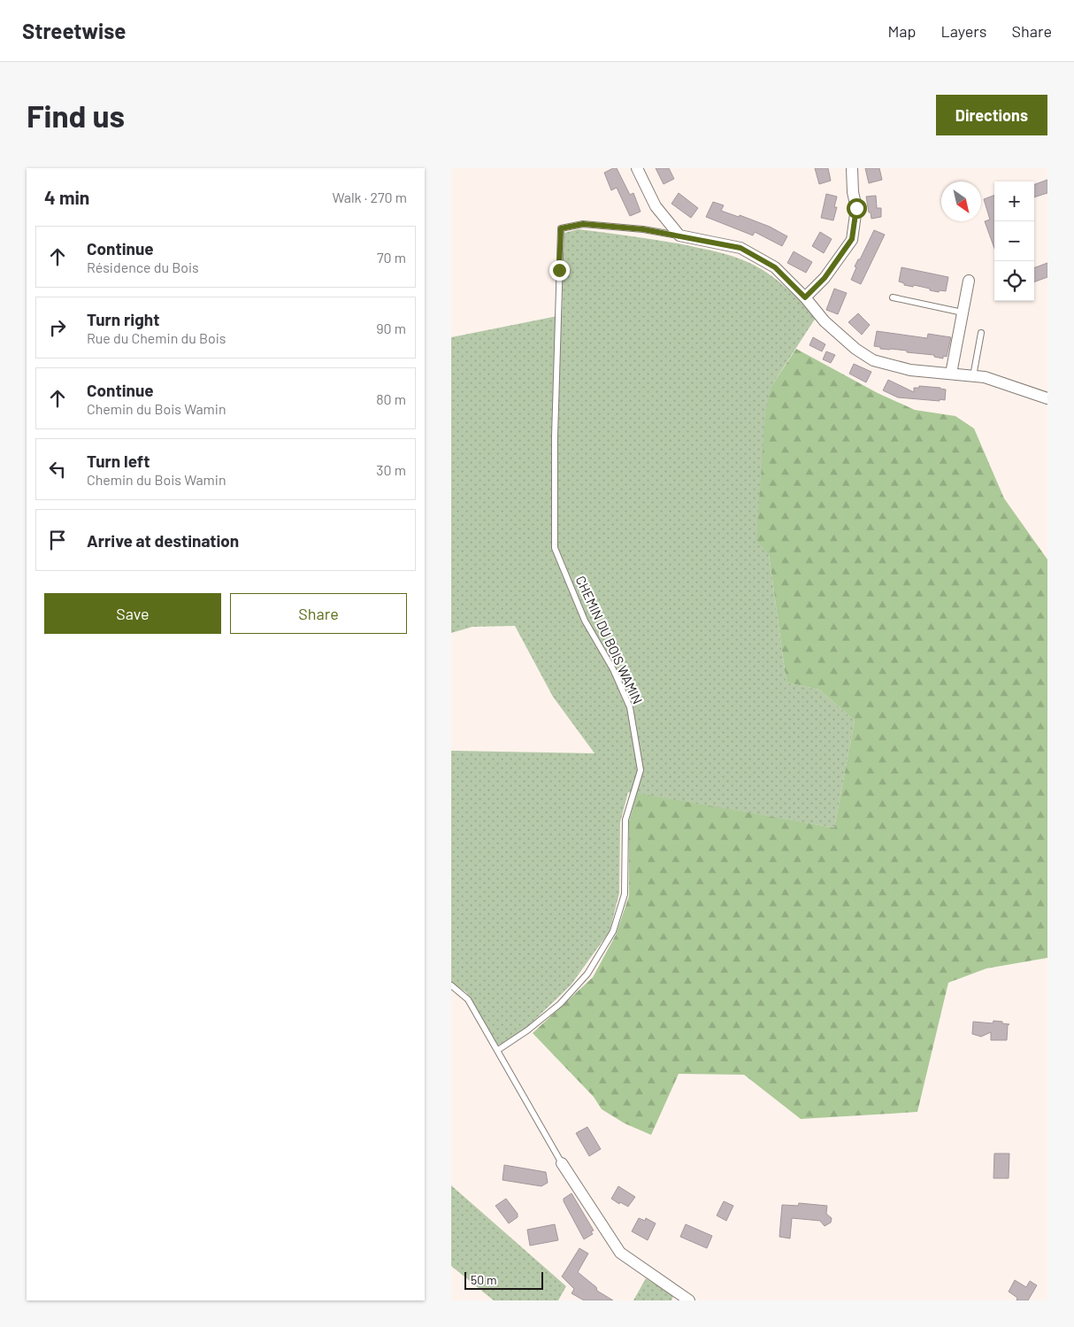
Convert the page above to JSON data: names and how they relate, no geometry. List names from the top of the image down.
{
  "streets": {
    "lane": ["CHEMIN DU BOIS WAMIN"]
  },
  "scale_bar": "50 m",
  "north": "bottom right",
  "page": {
    "header": "Streetwise",
    "nav": ["Map", "Layers", "Share"],
    "buttons": [
      "Directions",
      ["Save", "Share"]
    ],
    "title": "Find us",
    "heading": ["4 min", "Walk · 270 m"],
    "map_buttons": ["+", "−"],
    "list": [
      ["Continue", "Résidence du Bois", "70 m"],
      ["Turn right", "Rue du Chemin du Bois", "90 m"],
      ["Continue", "Chemin du Bois Wamin", "80 m"],
      ["Turn left", "Chemin du Bois Wamin", "30 m"],
      "Arrive at destination"
    ],
    "scale": "50 m"
  }
}
